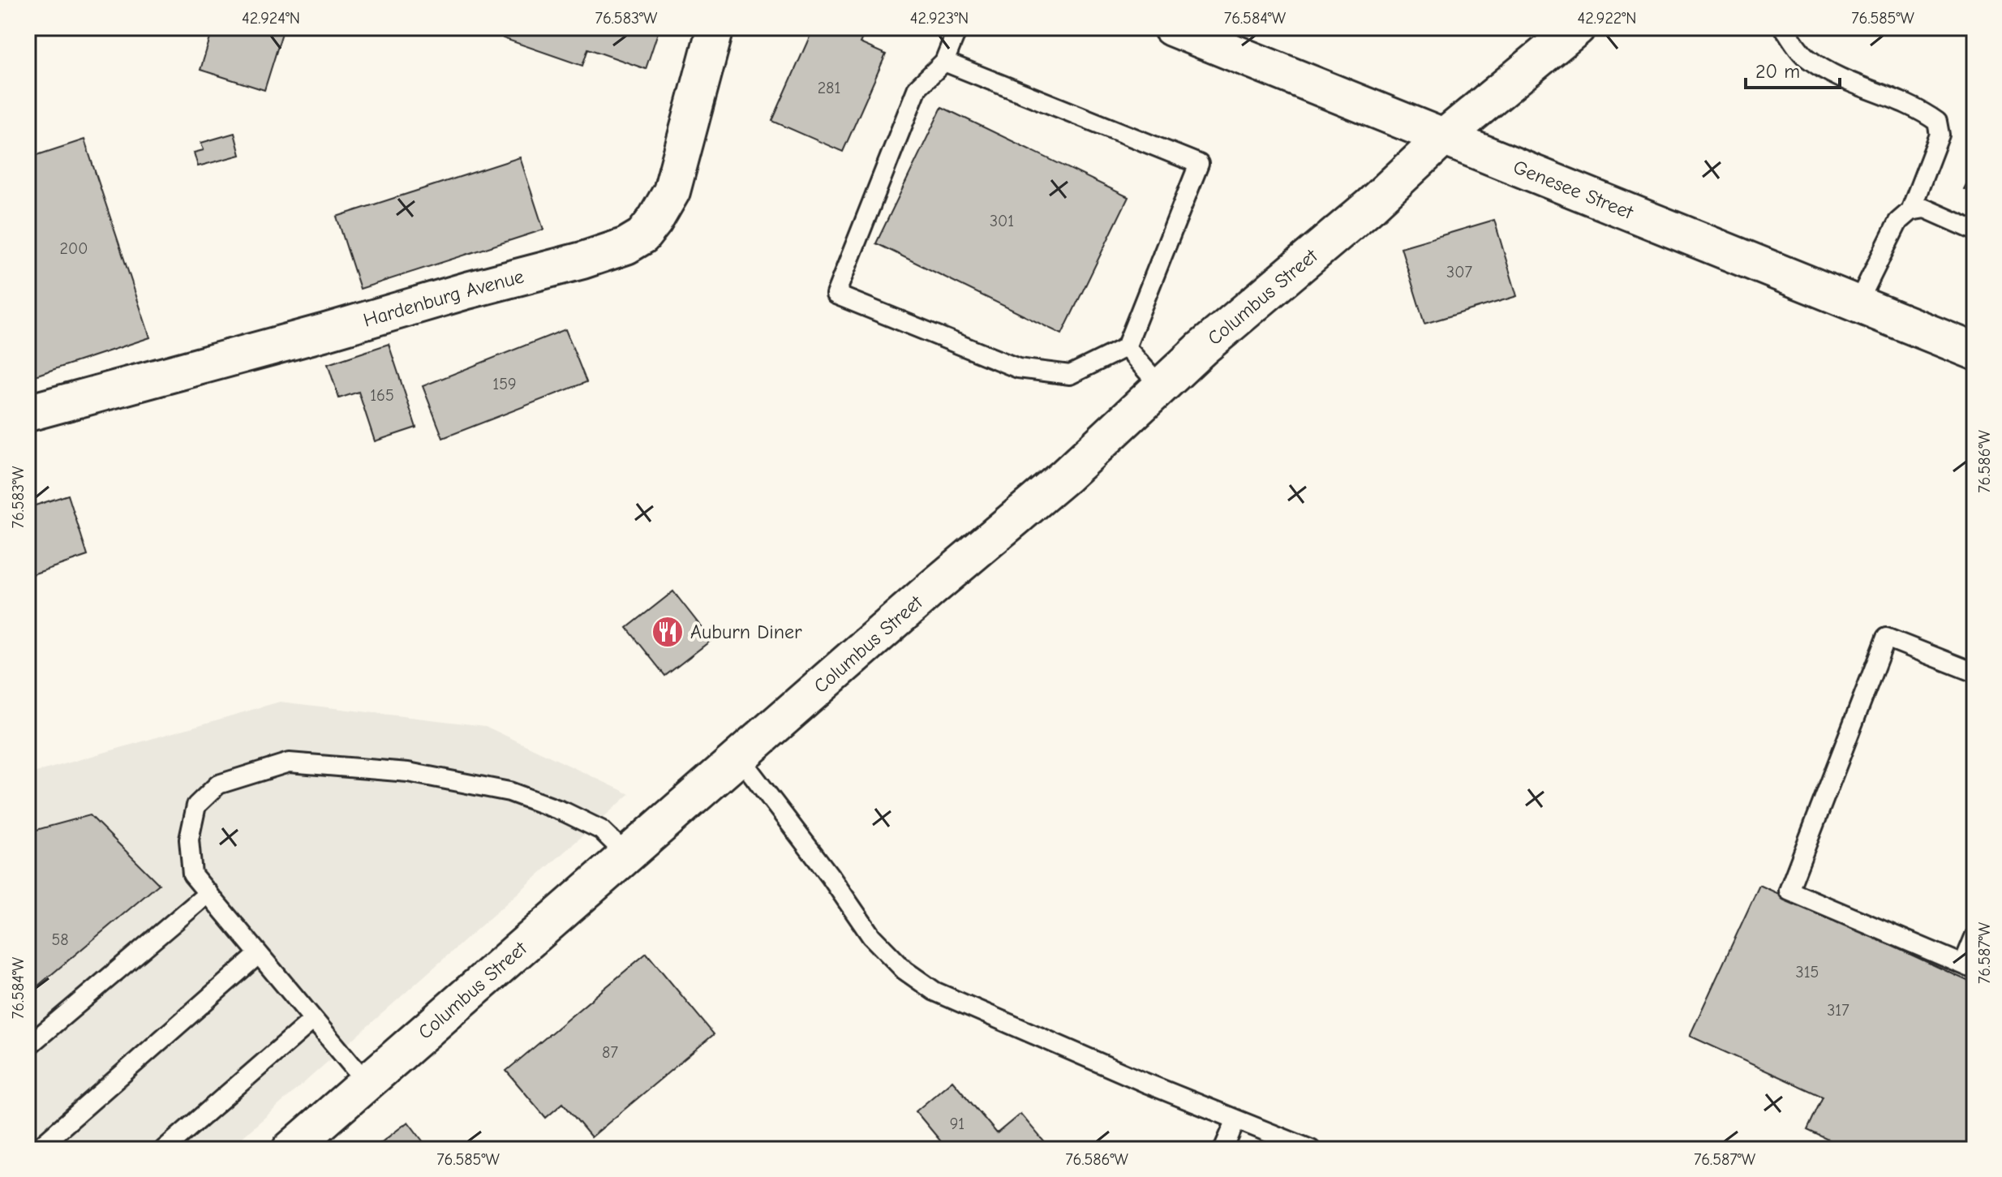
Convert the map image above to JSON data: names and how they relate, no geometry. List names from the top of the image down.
{
  "streets": {
    "street": ["Genesee Street", "Columbus Street", "Hardenburg Avenue"]
  },
  "crossings": [
    ["Genesee Street", "Columbus Street"]
  ],
  "places": {
    "restaurant": ["Auburn Diner"]
  },
  "house_numbers": [
    "281",
    "301",
    "200",
    "307",
    "159",
    "165",
    "58",
    "315",
    "317",
    "87",
    "91"
  ],
  "scale_bar": "20 m",
  "coordinates": [
    "42.924°N",
    "76.583°W",
    "42.923°N",
    "76.584°W",
    "42.922°N",
    "76.585°W",
    "76.586°W",
    "76.587°W"
  ]
}
